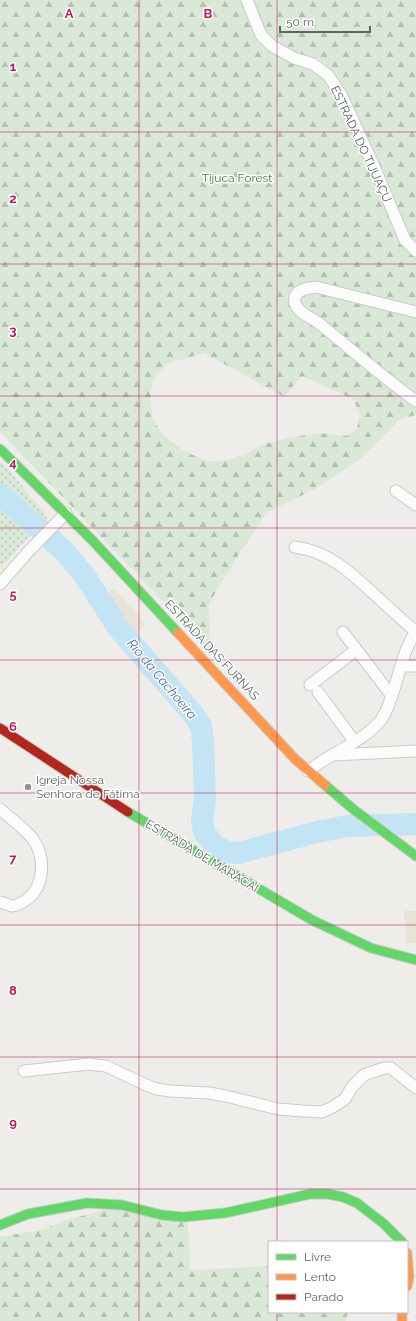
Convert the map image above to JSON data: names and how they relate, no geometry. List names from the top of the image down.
{
  "streets": {
    "street": ["ESTRADA DO TIJUAÇU", "ESTRADA DAS FURNAS", "ESTRADA DE MARACAÍ"]
  },
  "water": ["Rio da Cachoeira"],
  "parks": ["Tijuca Forest"],
  "places": ["Igreja Nossa Senhora de Fátima"],
  "legend": ["Livre", "Lento", "Parado"],
  "scale_bar": "50 m",
  "grid": {
    "columns": ["A", "B"],
    "rows": [
      "1",
      "2",
      "3",
      "4",
      "5",
      "6",
      "7",
      "8",
      "9"
    ]
  }
}
